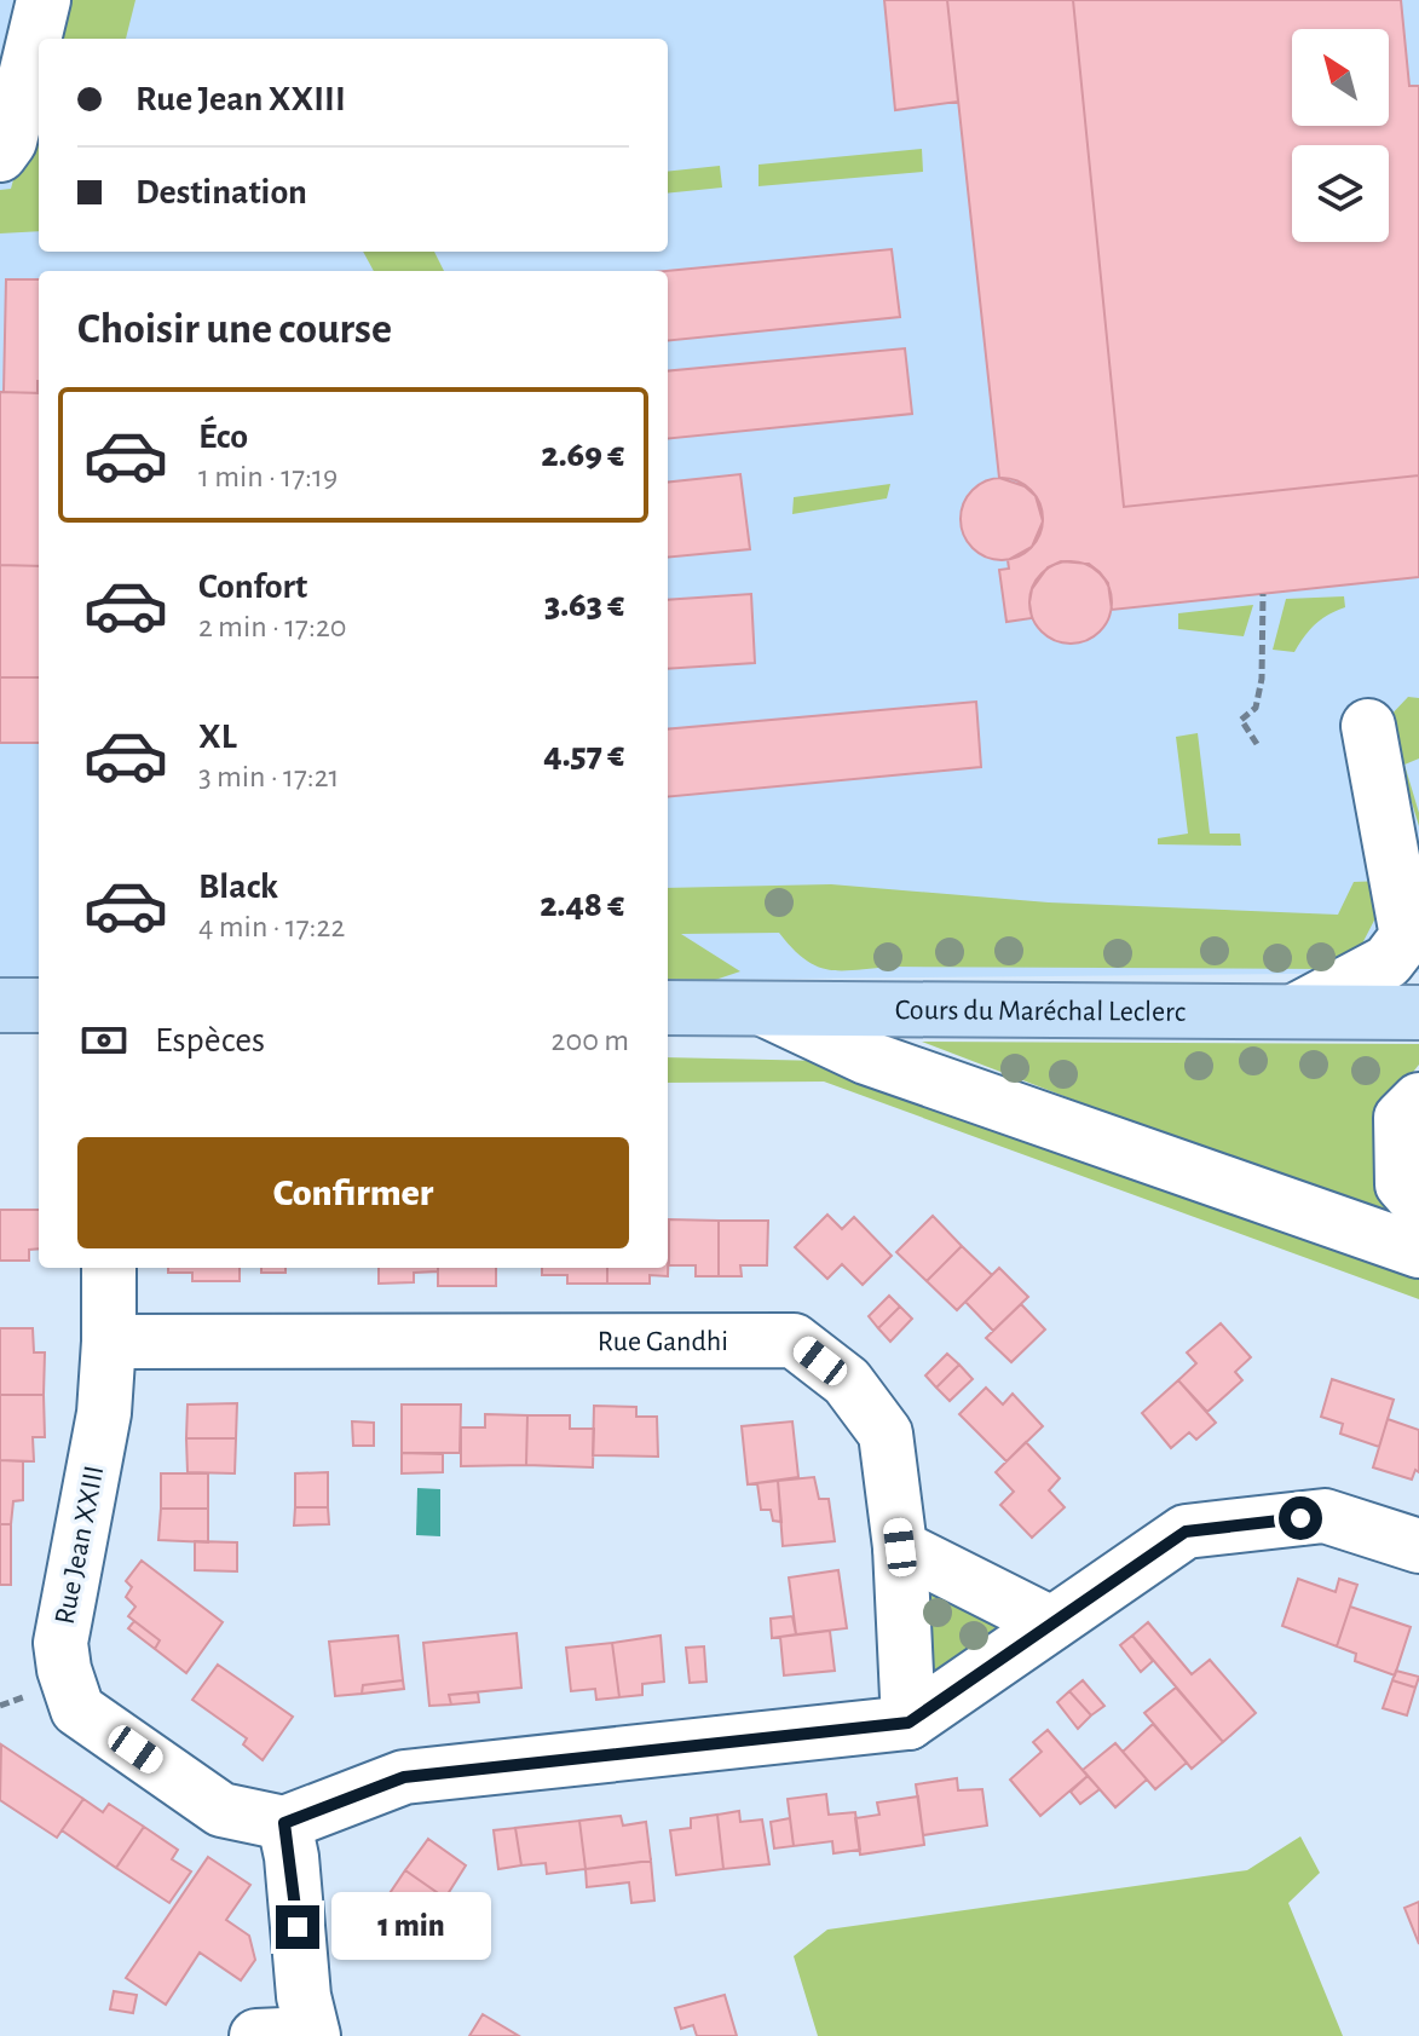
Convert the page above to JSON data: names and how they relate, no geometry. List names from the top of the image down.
{
  "streets": {
    "main road": ["Cours du Maréchal Leclerc"],
    "street": ["Rue Gandhi", "Rue Jean XXIII"]
  },
  "crossings": [
    ["Rue Gandhi", "Rue Jean XXIII"]
  ],
  "north": "top left",
  "page": {
    "banner": ["Rue Jean XXIII", "Destination"],
    "heading": "Choisir une course",
    "list": [
      {
        "name": "Éco",
        "note": "1 min · 17:19",
        "value": "2.69 €"
      },
      {
        "name": "Confort",
        "note": "2 min · 17:20",
        "value": "3.63 €"
      },
      {
        "name": "XL",
        "note": "3 min · 17:21",
        "value": "4.57 €"
      },
      {
        "name": "Black",
        "note": "4 min · 17:22",
        "value": "2.48 €"
      }
    ],
    "pay": ["Espèces", "200 m"],
    "buttons": "Confirmer",
    "bubble": "1 min"
  }
}
